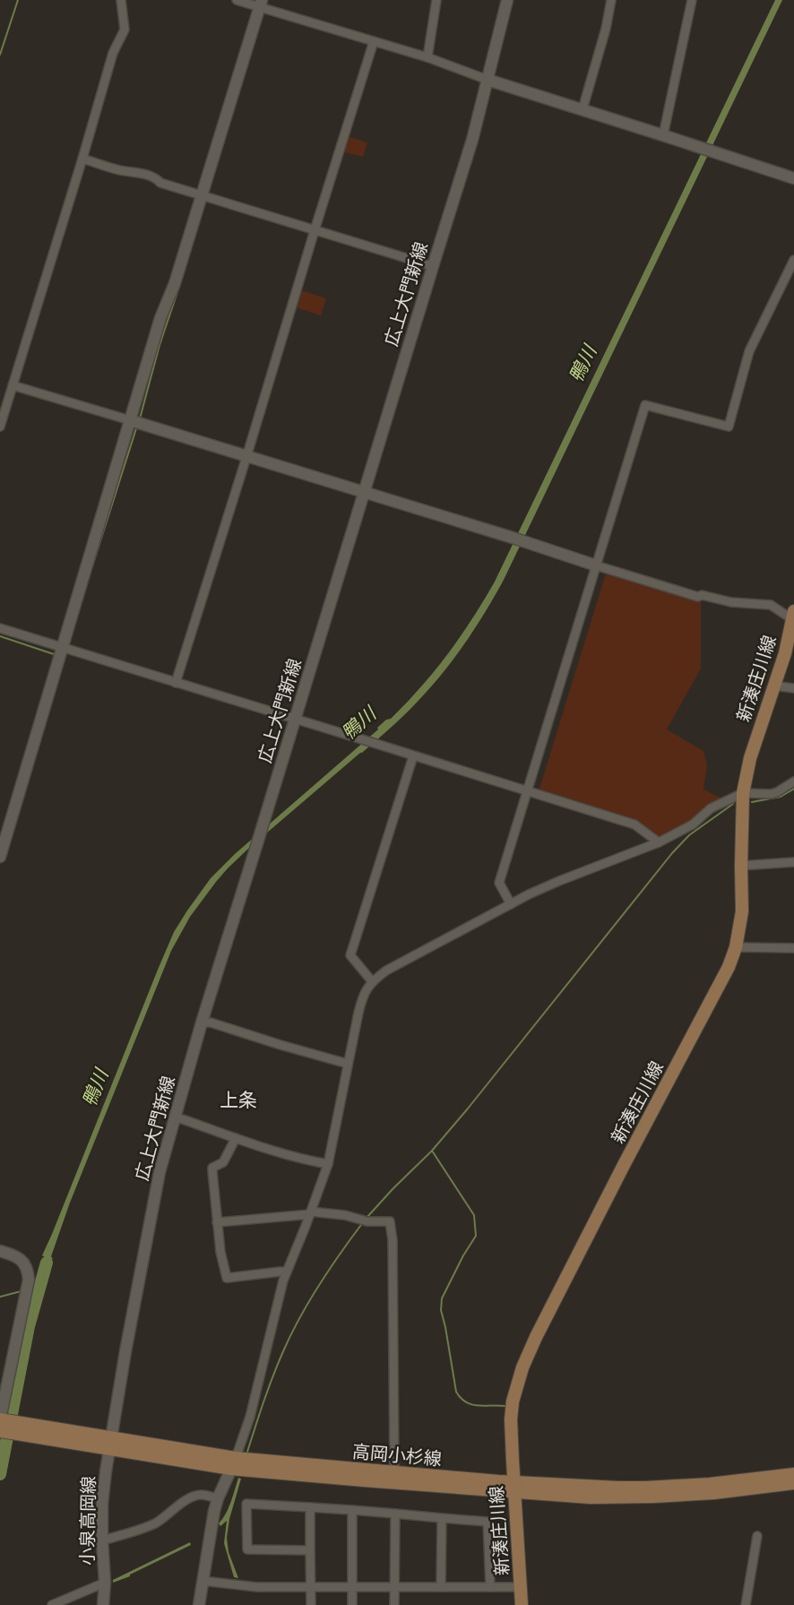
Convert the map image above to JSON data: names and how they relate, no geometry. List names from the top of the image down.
{
  "streets": {
    "main road": ["新湊庄川線", "高岡小杉線"],
    "street": ["広上大門新線", "小泉高岡線"]
  },
  "crossings": [
    ["広上大門新線", "高岡小杉線"],
    ["広上大門新線", "小泉高岡線"],
    ["新湊庄川線", "高岡小杉線"],
    ["高岡小杉線", "小泉高岡線"]
  ],
  "districts": ["上条"],
  "water": ["鴨川"]
}
